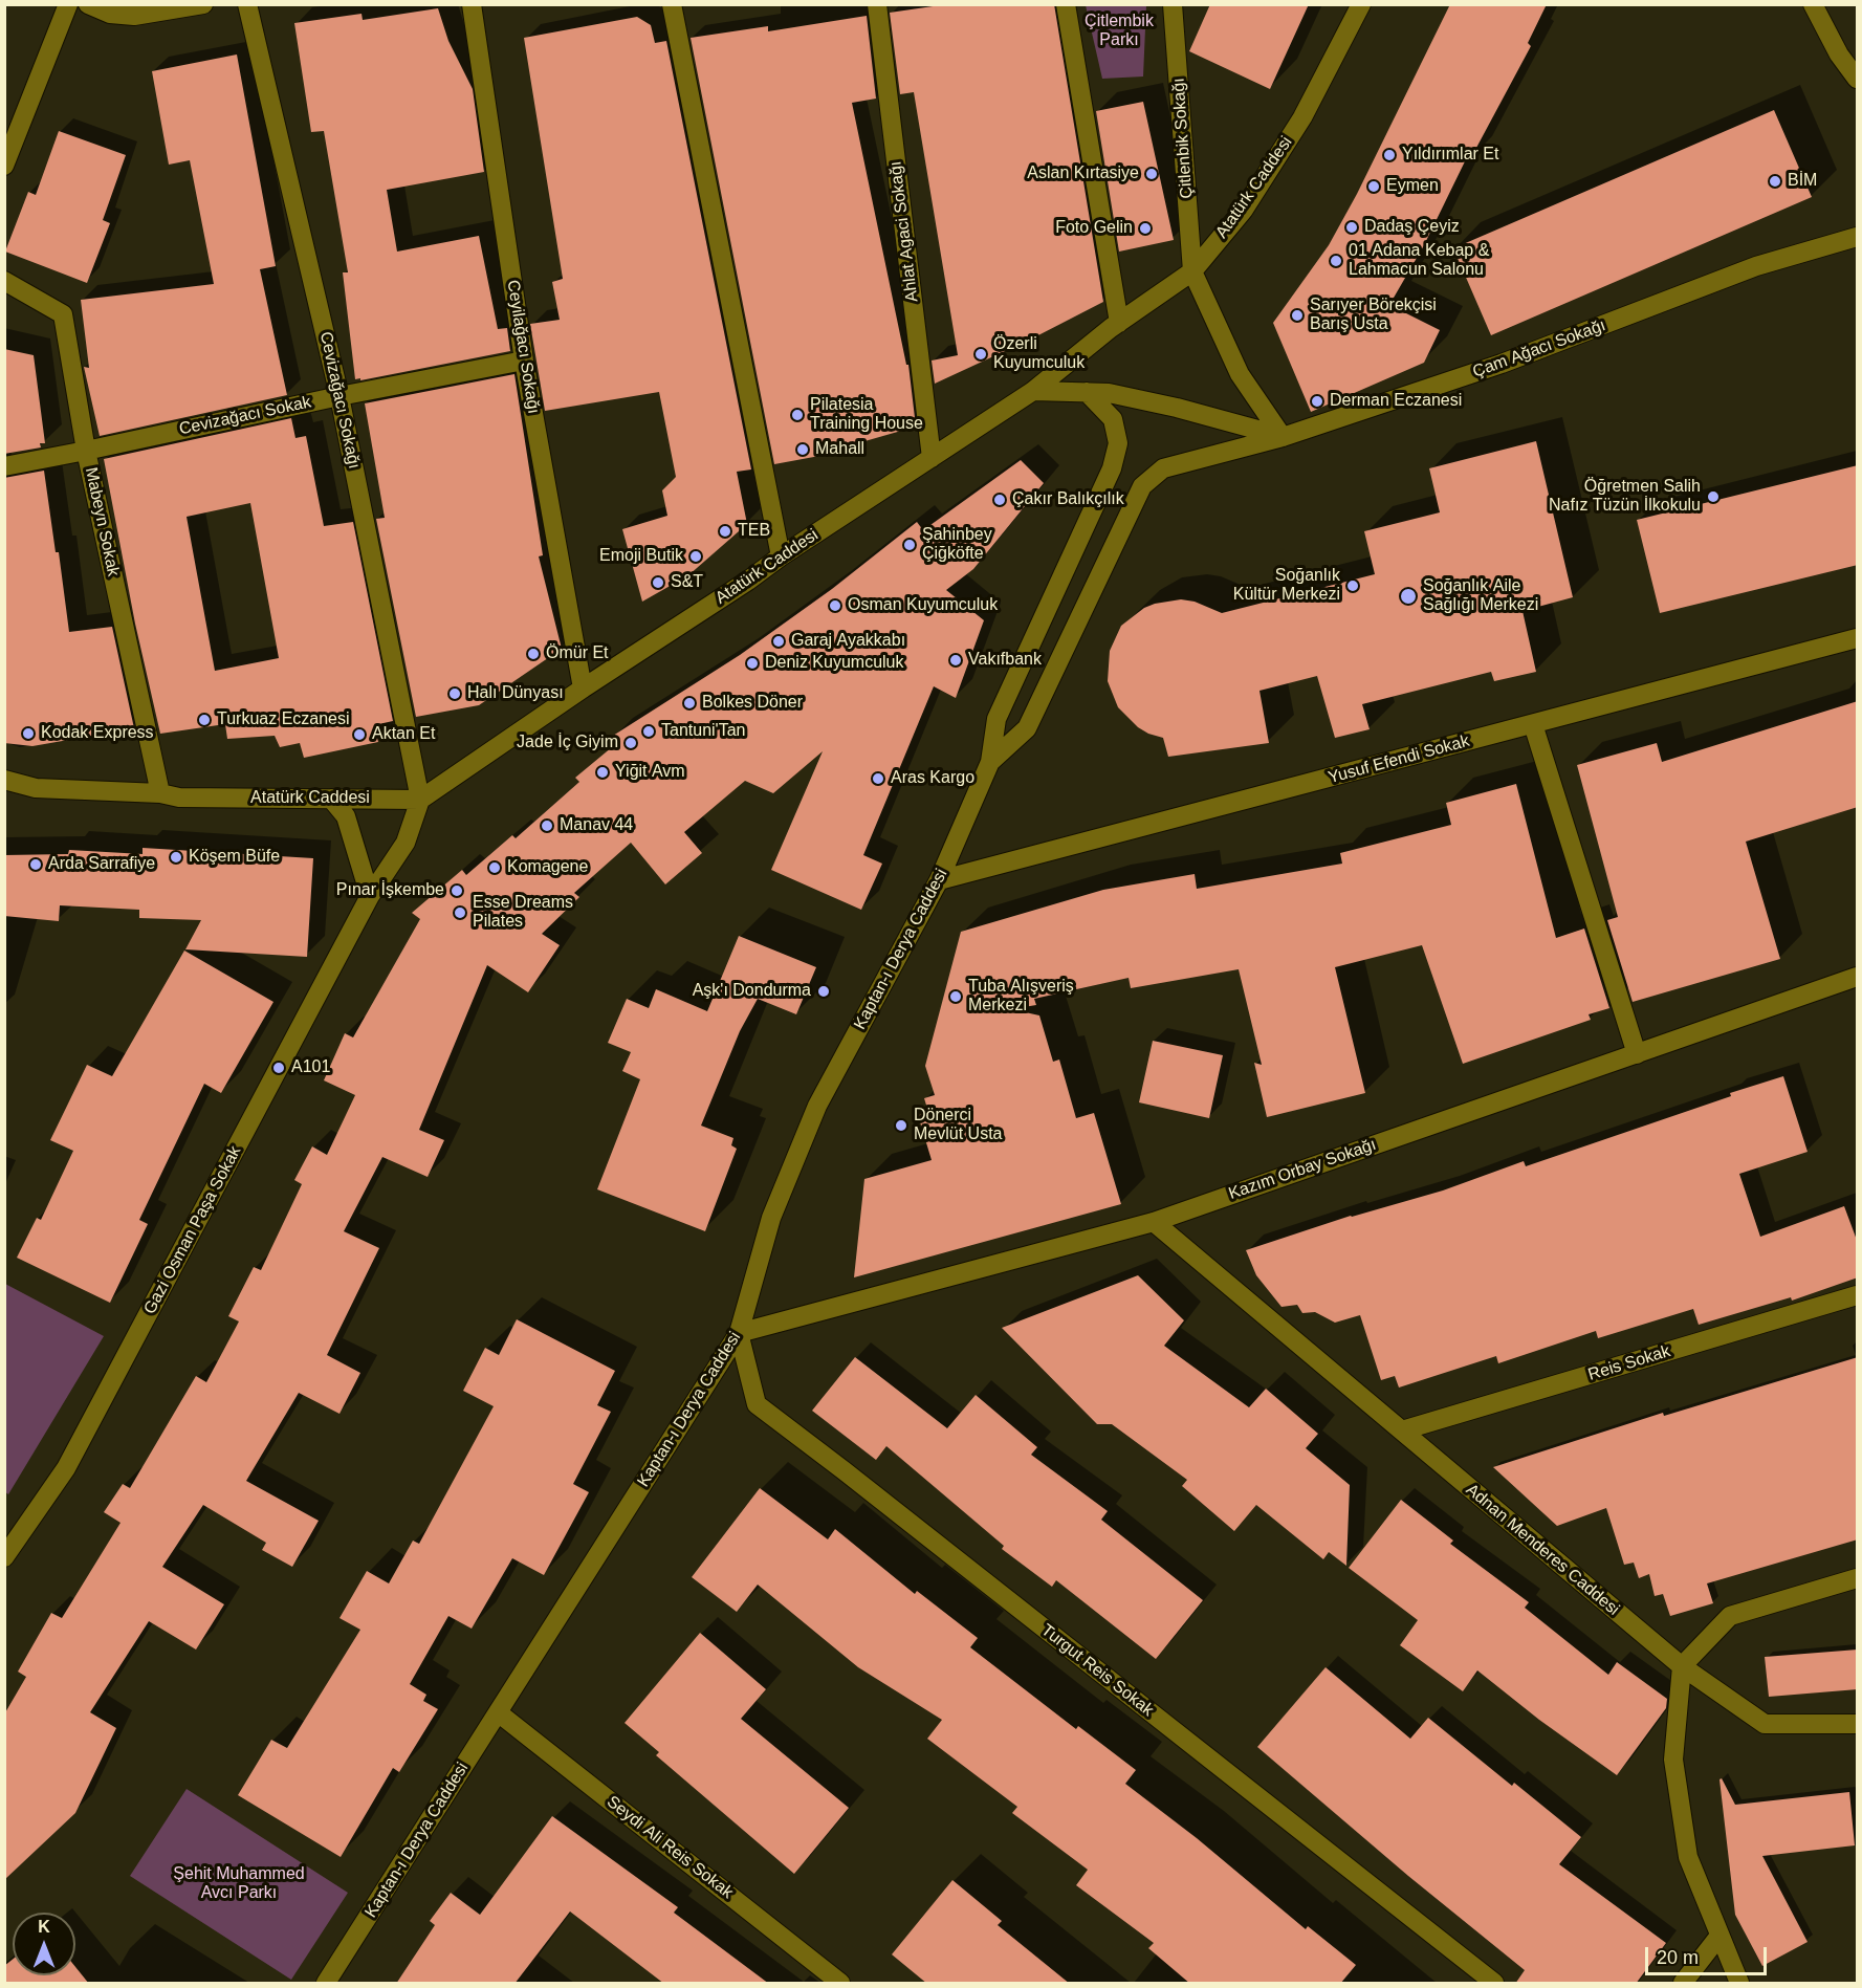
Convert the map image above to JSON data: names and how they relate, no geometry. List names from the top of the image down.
{
  "streets": {
    "street": [
      "Çitlenbik Sokağı",
      "Atatürk Caddesi",
      "Ahlat Agaci Sokağı",
      "Ceyilağacı Sokağı",
      "Çam Ağacı Sokağı",
      "Cevizağacı Sokağı",
      "Cevizağacı Sokak",
      "Mabeyn Sokak",
      "Yusuf Efendi Sokak",
      "Kaptan-ı Derya Caddesi",
      "Kazım Orbay Sokağı",
      "Gazi Osman Paşa Sokak",
      "Reis Sokak",
      "Adnan Menderes Caddesi",
      "Turgut Reis Sokak",
      "Seydi Ali Reis Sokak"
    ]
  },
  "crossings": [
    ["Çitlenbik Sokağı", "Atatürk Caddesi"],
    ["Atatürk Caddesi", "Ahlat Agaci Sokağı"],
    ["Atatürk Caddesi", "Ceyilağacı Sokağı"],
    ["Atatürk Caddesi", "Cevizağacı Sokağı"],
    ["Atatürk Caddesi", "Mabeyn Sokak"],
    ["Atatürk Caddesi", "Gazi Osman Paşa Sokak"],
    ["Ceyilağacı Sokağı", "Cevizağacı Sokak"],
    ["Çam Ağacı Sokağı", "Kaptan-ı Derya Caddesi"],
    ["Cevizağacı Sokağı", "Cevizağacı Sokak"],
    ["Cevizağacı Sokağı", "Gazi Osman Paşa Sokak"],
    ["Cevizağacı Sokak", "Mabeyn Sokak"],
    ["Yusuf Efendi Sokak", "Kaptan-ı Derya Caddesi"],
    ["Kaptan-ı Derya Caddesi", "Kazım Orbay Sokağı"],
    ["Kaptan-ı Derya Caddesi", "Turgut Reis Sokak"],
    ["Kaptan-ı Derya Caddesi", "Seydi Ali Reis Sokak"],
    ["Kazım Orbay Sokağı", "Adnan Menderes Caddesi"],
    ["Kazım Orbay Sokağı", "Turgut Reis Sokak"],
    ["Reis Sokak", "Adnan Menderes Caddesi"]
  ],
  "parks": ["Çitlembik Parkı", "Şehit Muhammed Avcı Parkı"],
  "places": [
    "Yıldırımlar Et",
    "Aslan Kırtasiye",
    "BİM",
    "Eymen",
    "Dadaş Çeyiz",
    "Foto Gelin",
    "01 Adana Kebap & Lahmacun Salonu",
    "Sarıyer Börekçisi Barış Usta",
    "Özerli Kuyumculuk",
    "Derman Eczanesi",
    "Pilatesia Training House",
    "Mahall",
    "Öğretmen Salih Nafız Tüzün İlkokulu",
    "Çakır Balıkçılık",
    "TEB",
    "Şahinbey Çiğköfte",
    "Emoji Butik",
    "S&T",
    "Soğanlık Kültür Merkezi",
    "Soğanlık Aile Sağlığı Merkezi",
    "Osman Kuyumculuk",
    "Garaj Ayakkabı",
    "Ömür Et",
    "Vakıfbank",
    "Deniz Kuyumculuk",
    "Halı Dünyası",
    "Bolkes Döner",
    "Turkuaz Eczanesi",
    "Tantuni'Tan",
    "Kodak Express",
    "Aktan Et",
    "Jade İç Giyim",
    "Yiğit Avm",
    "Aras Kargo",
    "Manav 44",
    "Köşem Büfe",
    "Arda Sarrafiye",
    "Komagene",
    "Pınar İşkembe",
    "Esse Dreams Pilates",
    "Aşk'ı Dondurma",
    "Tuba Alışveriş Merkezi",
    "A101",
    "Dönerci Mevlüt Usta"
  ],
  "scale_bar": "20 m",
  "north": "top"
}
